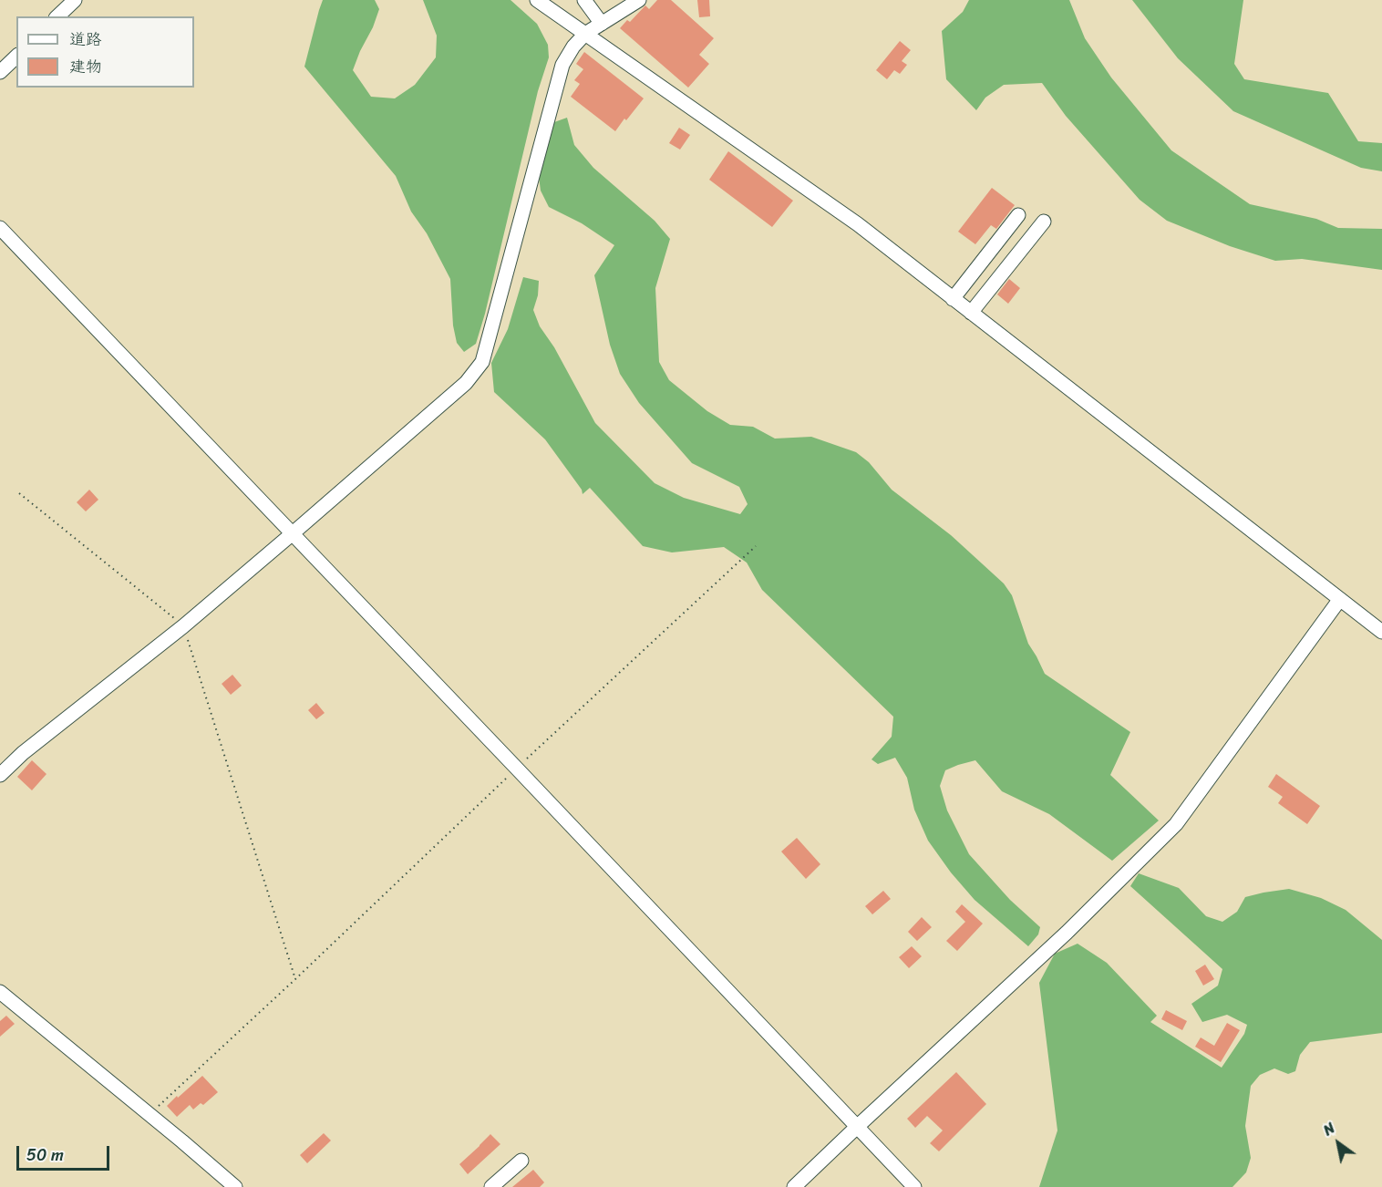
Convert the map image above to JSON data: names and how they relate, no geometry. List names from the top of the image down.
{
  "legend": ["道路", "建物"],
  "scale_bar": "50 m",
  "north": "top left"
}
